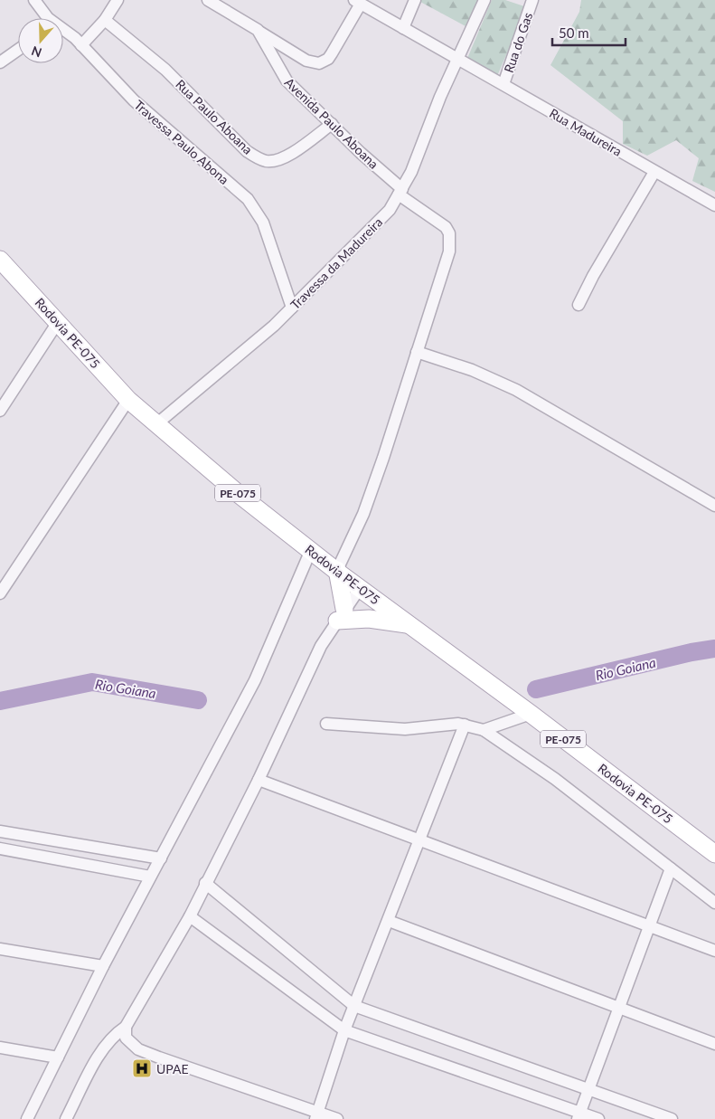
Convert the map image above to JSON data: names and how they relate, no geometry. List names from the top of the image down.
{
  "streets": {
    "main road": ["Rodovia PE-075", "PE-075"],
    "street": [
      "Rua do Gas",
      "Rua Paulo Aboana",
      "Avenida Paulo Aboana",
      "Rua Madureira",
      "Travessa Paulo Abona",
      "Travessa da Madureira"
    ]
  },
  "crossings": [
    ["Rua do Gas", "Rua Madureira"],
    ["Rua Paulo Aboana", "Avenida Paulo Aboana"],
    ["Avenida Paulo Aboana", "Rua Madureira"],
    ["Avenida Paulo Aboana", "Travessa da Madureira"],
    ["Avenida Paulo Aboana", "Rodovia PE-075"],
    ["Rua Madureira", "Travessa da Madureira"],
    ["Travessa Paulo Abona", "Travessa da Madureira"],
    ["Travessa da Madureira", "Rodovia PE-075"]
  ],
  "water": ["Rio Goiana"],
  "places": {
    "hospital": ["UPAE"]
  },
  "scale_bar": "50 m",
  "north": "bottom"
}
